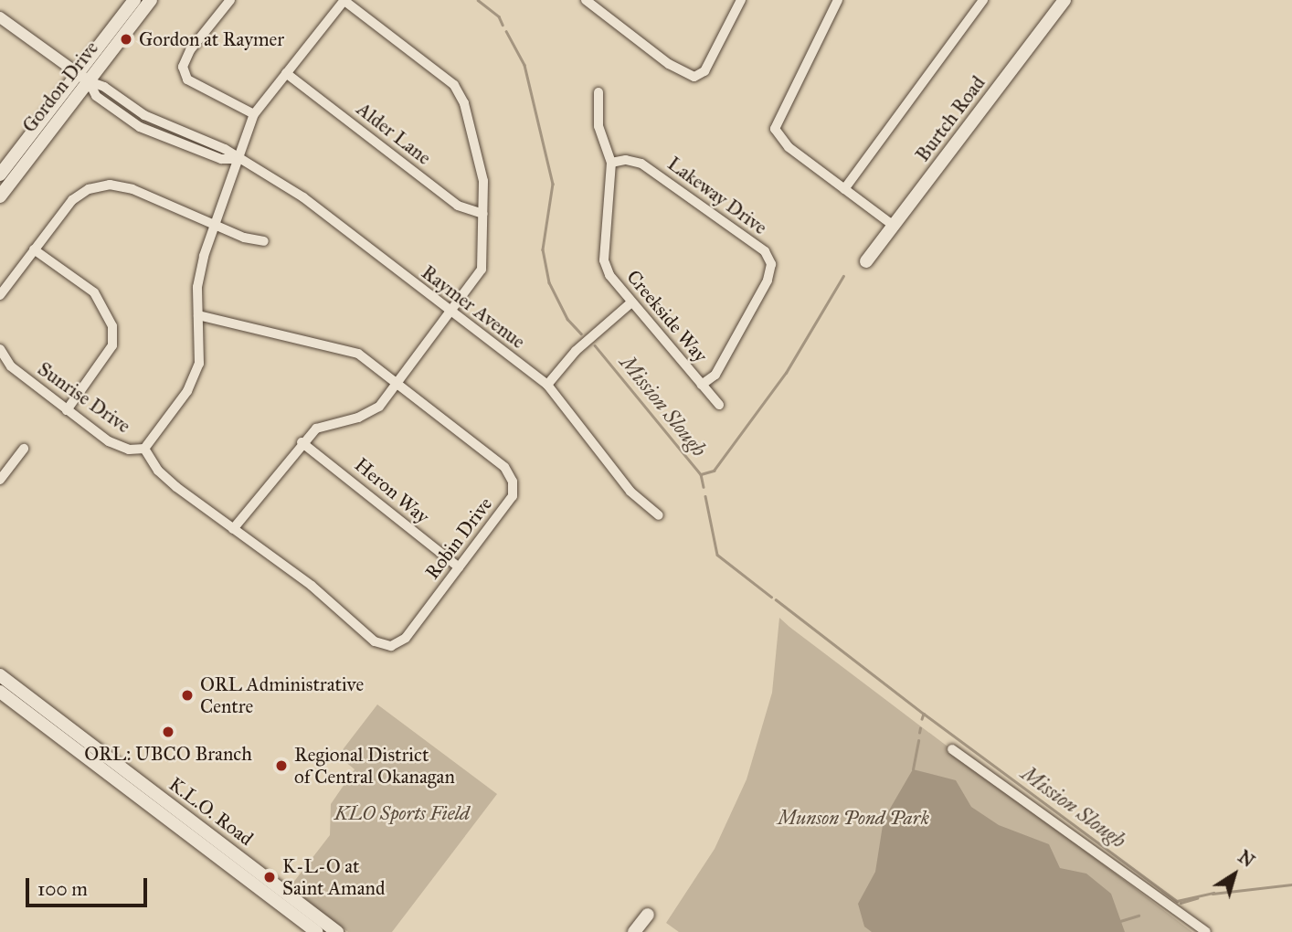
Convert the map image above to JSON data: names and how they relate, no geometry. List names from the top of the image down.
{
  "streets": {
    "main road": ["Gordon Drive", "Burtch Road", "K.L.O. Road"],
    "street": [
      "Alder Lane",
      "Lakeway Drive",
      "Raymer Avenue",
      "Creekside Way",
      "Sunrise Drive",
      "Heron Way",
      "Robin Drive"
    ]
  },
  "crossings": [
    ["Gordon Drive", "Raymer Avenue"],
    ["Alder Lane", "Sunrise Drive"],
    ["Lakeway Drive", "Creekside Way"],
    ["Raymer Avenue", "Sunrise Drive"],
    ["Sunrise Drive", "Robin Drive"],
    ["Heron Way", "Robin Drive"]
  ],
  "water": ["Mission Slough"],
  "parks": ["KLO Sports Field", "Munson Pond Park"],
  "places": [
    "Gordon at Raymer",
    "ORL Administrative Centre",
    "ORL: UBCO Branch",
    "Regional District of Central Okanagan",
    "K-L-O at Saint Amand"
  ],
  "scale_bar": "100 m",
  "north": "top right"
}
